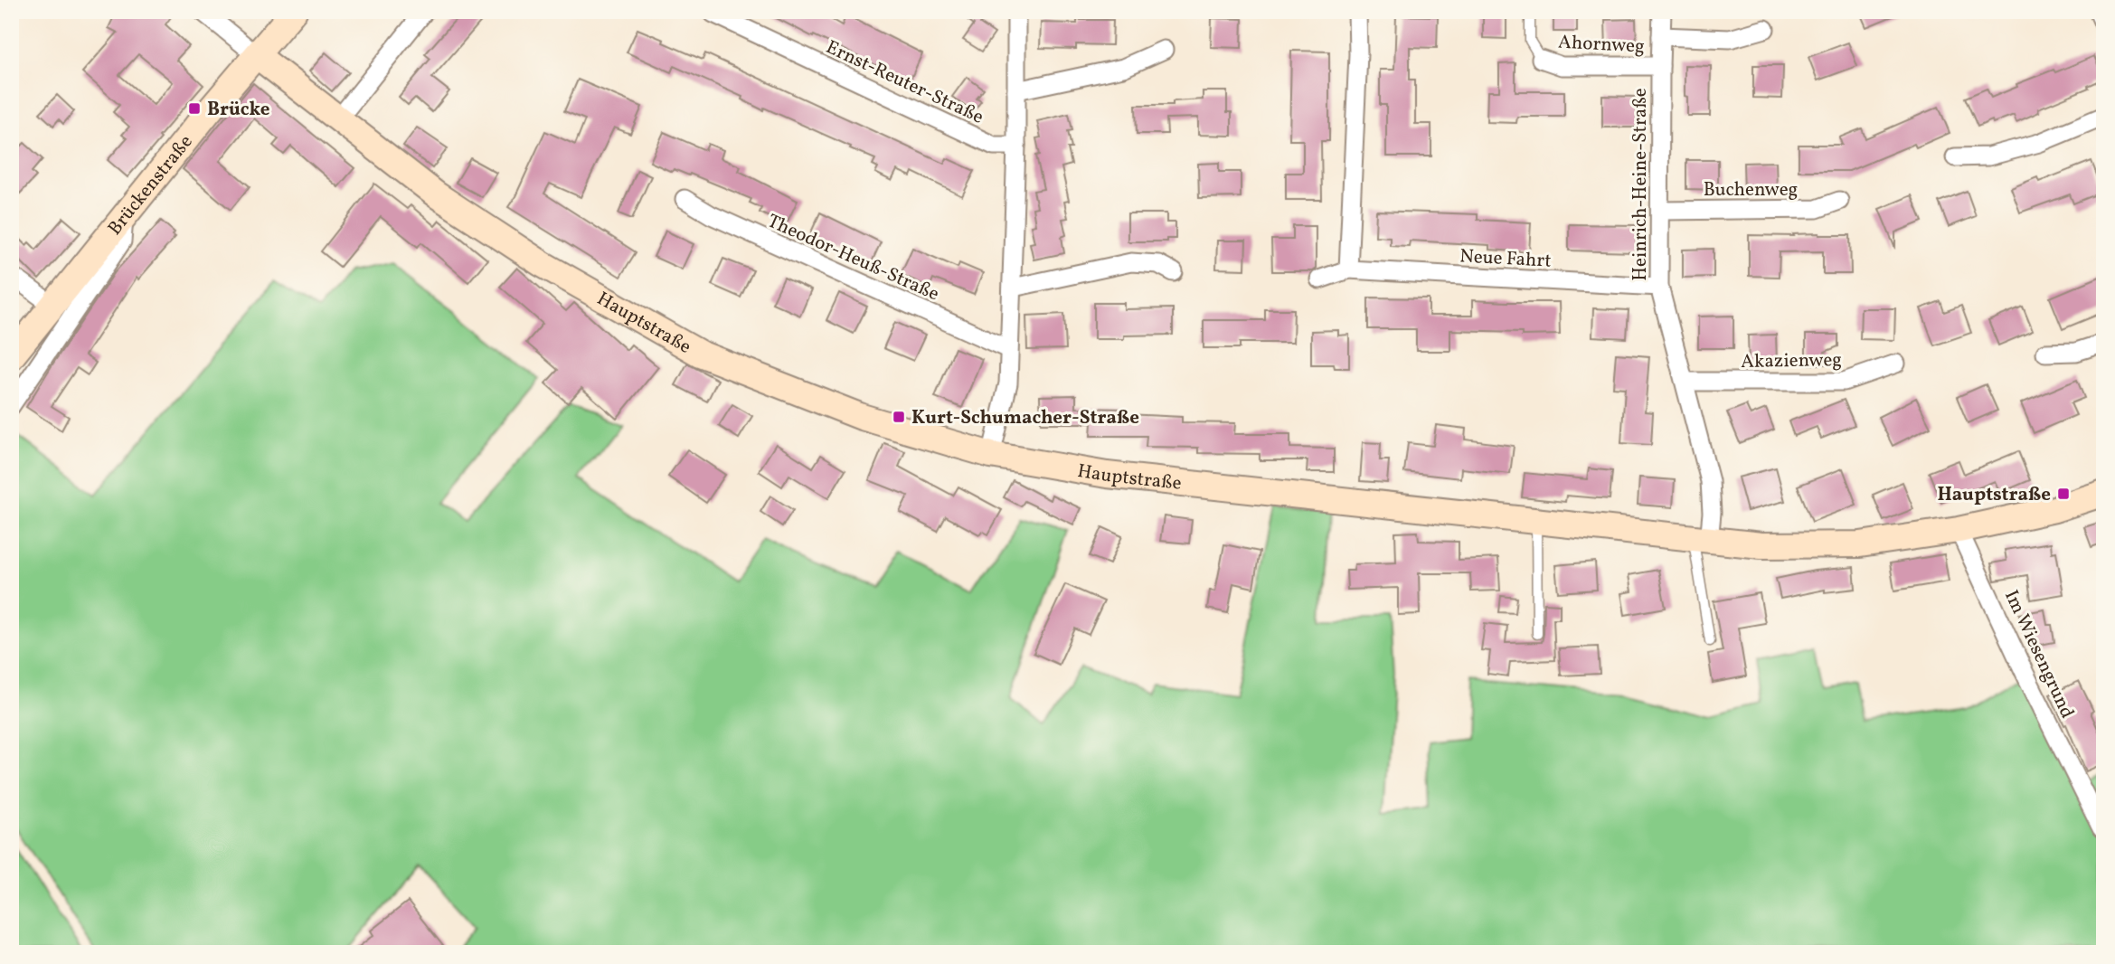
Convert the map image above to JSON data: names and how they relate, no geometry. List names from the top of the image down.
{
  "streets": {
    "street": [
      "Ahornweg",
      "Ernst-Reuter-Straße",
      "Heinrich-Heine-Straße",
      "Brückenstraße",
      "Buchenweg",
      "Theodor-Heuß-Straße",
      "Neue Fahrt",
      "Hauptstraße",
      "Akazienweg",
      "Im Wiesengrund"
    ]
  },
  "crossings": [
    ["Ahornweg", "Heinrich-Heine-Straße"],
    ["Heinrich-Heine-Straße", "Buchenweg"],
    ["Heinrich-Heine-Straße", "Neue Fahrt"],
    ["Heinrich-Heine-Straße", "Hauptstraße"],
    ["Heinrich-Heine-Straße", "Akazienweg"],
    ["Brückenstraße", "Hauptstraße"],
    ["Hauptstraße", "Im Wiesengrund"]
  ],
  "places": {
    "transit": ["Brücke", "Kurt-Schumacher-Straße", "Hauptstraße"]
  }
}
